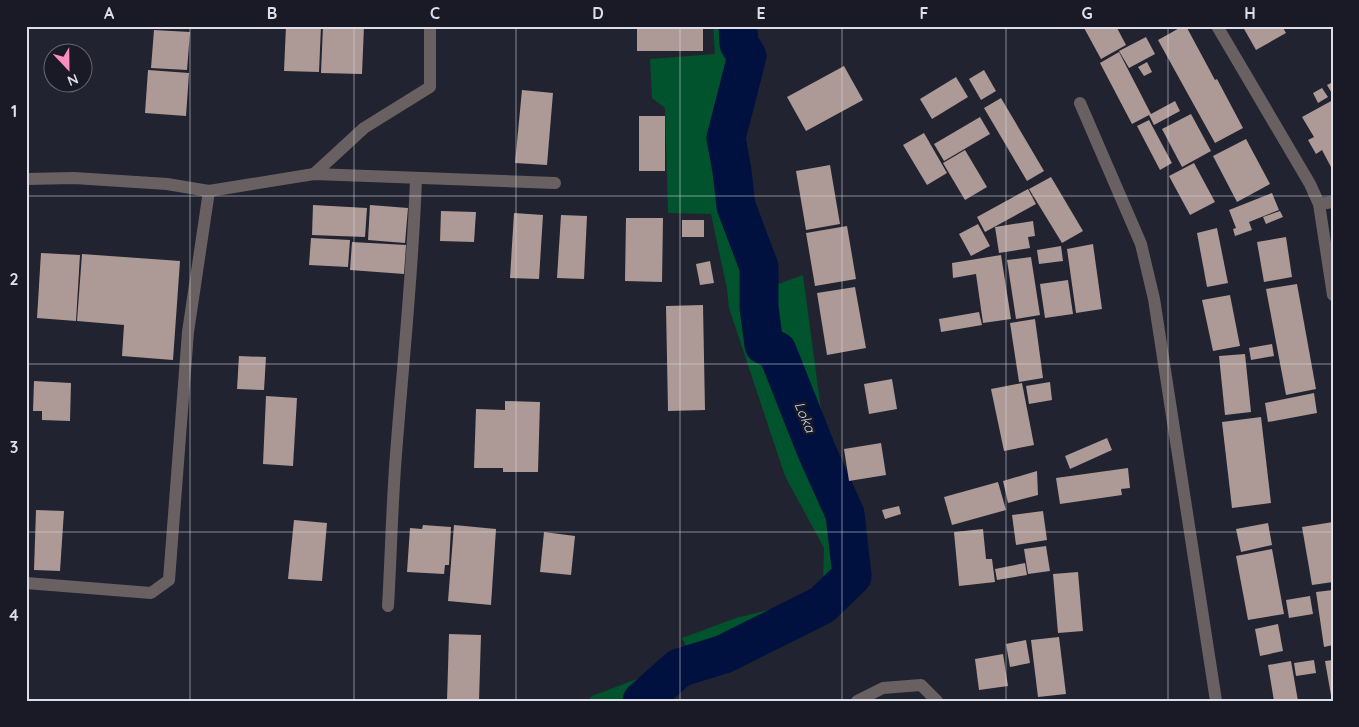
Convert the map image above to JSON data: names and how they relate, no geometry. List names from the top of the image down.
{
  "water": ["Loka"],
  "north": "bottom",
  "grid": {
    "columns": [
      "A",
      "B",
      "C",
      "D",
      "E",
      "F",
      "G",
      "H"
    ],
    "rows": [
      "1",
      "2",
      "3",
      "4"
    ]
  }
}
